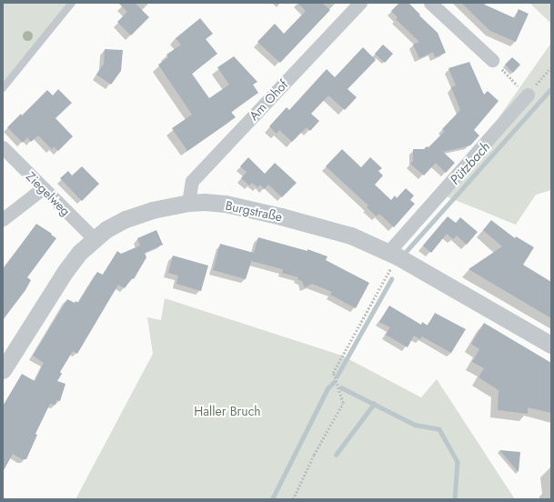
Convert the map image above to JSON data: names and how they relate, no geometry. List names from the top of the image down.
{
  "streets": {
    "street": ["Am Ohof", "Ziegelweg", "Burgstraße"]
  },
  "crossings": [
    ["Am Ohof", "Burgstraße"],
    ["Ziegelweg", "Burgstraße"]
  ],
  "water": ["Pützbach"],
  "parks": ["Haller Bruch"]
}
